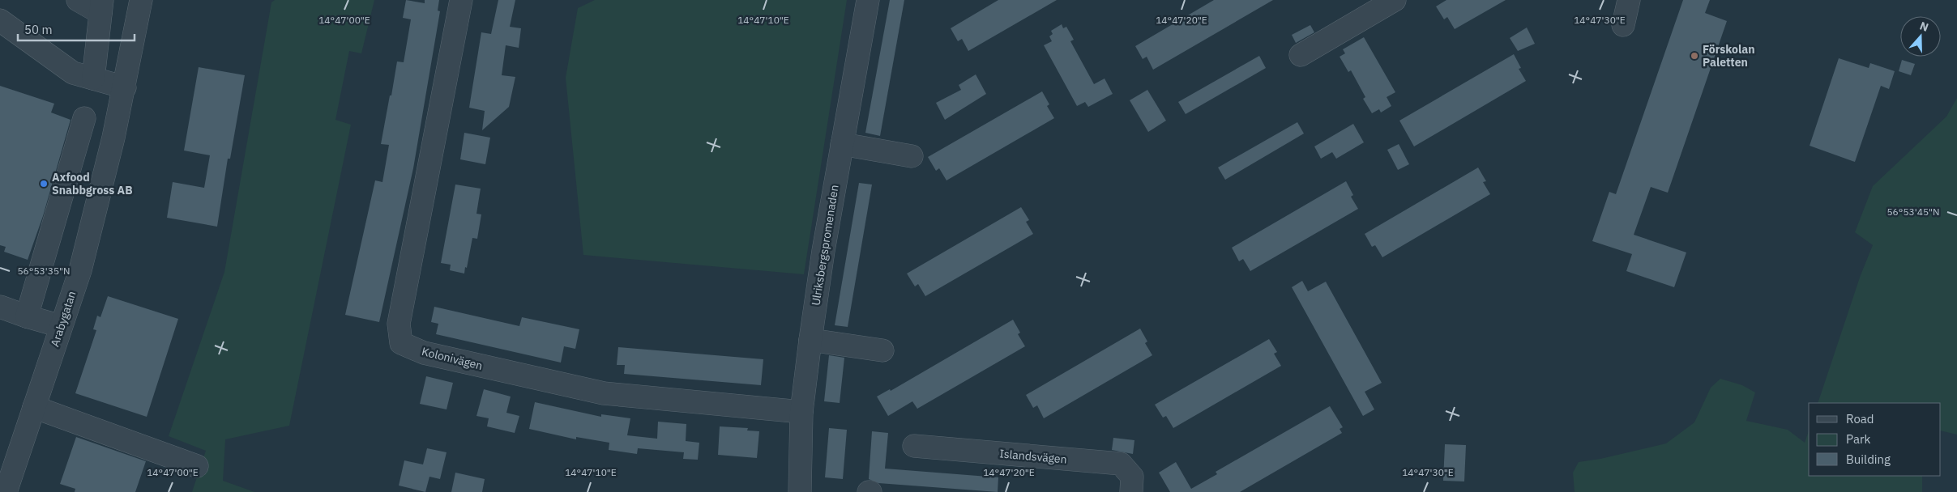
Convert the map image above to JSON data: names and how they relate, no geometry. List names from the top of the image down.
{
  "streets": {
    "street": [
      "Ulriksbergspromenaden",
      "Arabygatan",
      "Kolonivägen",
      "Islandsvägen"
    ]
  },
  "crossings": [
    ["Ulriksbergspromenaden", "Kolonivägen"]
  ],
  "places": ["Förskolan Paletten", "Axfood Snabbgross AB"],
  "legend": ["Road", "Park", "Building"],
  "scale_bar": "50 m",
  "north": "top",
  "coordinates": [
    "14°47'00\"E",
    "14°47'10\"E",
    "14°47'20\"E",
    "14°47'30\"E",
    "56°53'45\"N",
    "56°53'35\"N"
  ]
}
